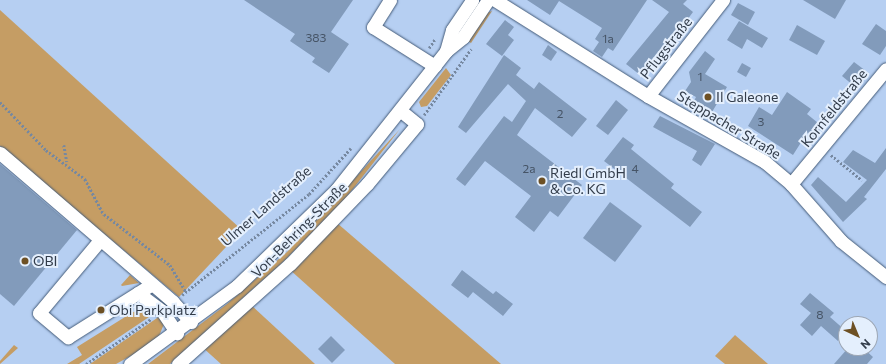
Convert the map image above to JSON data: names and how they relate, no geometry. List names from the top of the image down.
{
  "streets": {
    "street": [
      "Pflugstraße",
      "Kornfeldstraße",
      "Steppacher Straße",
      "Von-Behring-Straße"
    ],
    "path": ["Ulmer Landstraße"]
  },
  "crossings": [
    ["Pflugstraße", "Steppacher Straße"],
    ["Kornfeldstraße", "Steppacher Straße"]
  ],
  "places": [
    "Il Galeone",
    "Riedl GmbH & Co. KG",
    "OBI",
    "Obi Parkplatz"
  ],
  "house_numbers": [
    "383",
    "1a",
    "1",
    "2",
    "3",
    "2a",
    "4",
    "8"
  ],
  "north": "bottom right"
}
